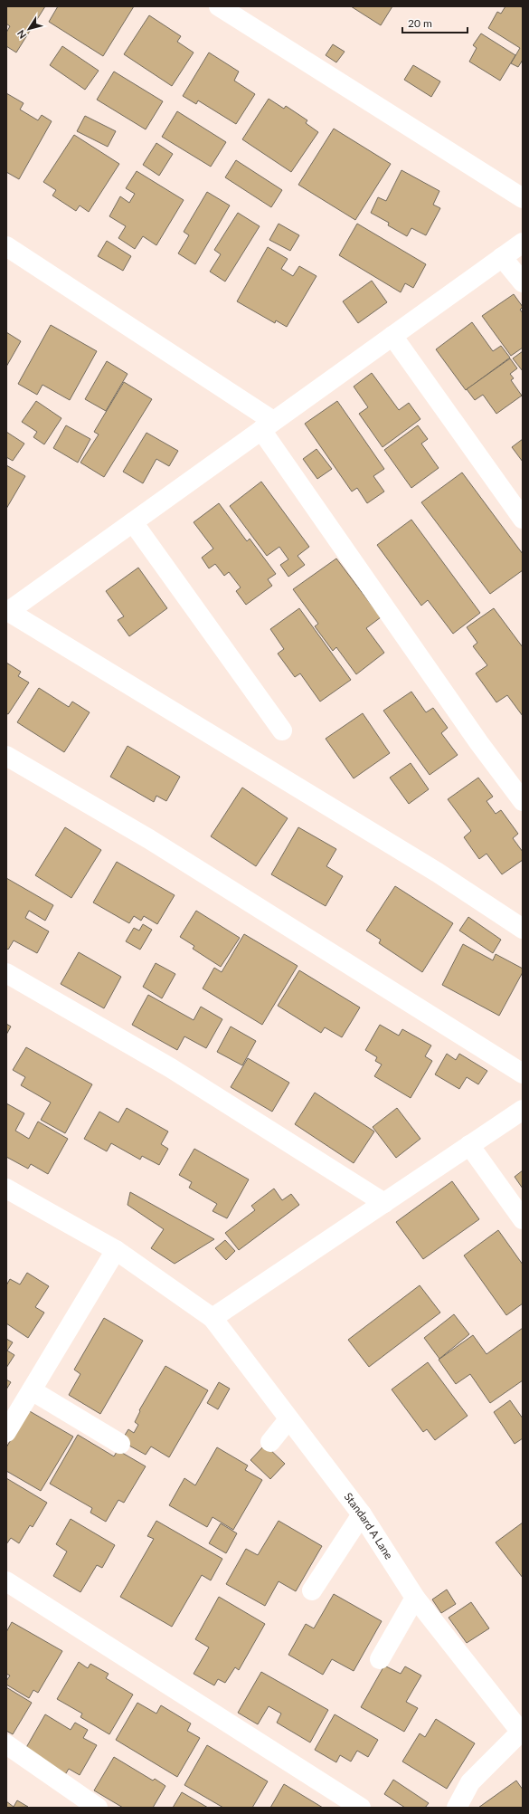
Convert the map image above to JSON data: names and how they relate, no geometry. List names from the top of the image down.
{
  "streets": {
    "street": ["Standard A Lane"]
  },
  "scale_bar": "20 m",
  "north": "bottom left"
}
